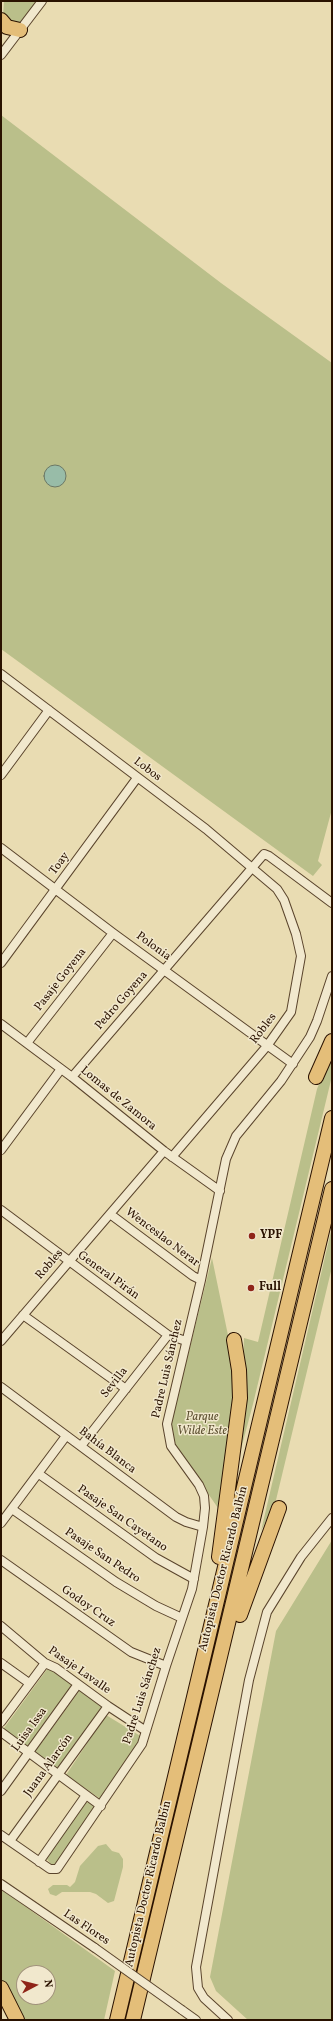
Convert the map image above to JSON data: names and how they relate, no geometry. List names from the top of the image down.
{
  "streets": {
    "highway": ["Autopista Doctor Ricardo Balbín"],
    "street": [
      "Lobos",
      "Toay",
      "Polonia",
      "Pasaje Goyena",
      "Pedro Goyena",
      "Robles",
      "Lomas de Zamora",
      "Wenceslao Nerar",
      "General Pirán",
      "Padre Luis Sánchez",
      "Sevilla",
      "Bahía Blanca",
      "Pasaje San Cayetano",
      "Pasaje San Pedro",
      "Godoy Cruz",
      "Pasaje Lavalle",
      "Luisa Issa",
      "Juana Alarcón",
      "Las Flores"
    ]
  },
  "crossings": [
    ["Lobos", "Toay"],
    ["Lobos", "Pedro Goyena"],
    ["Lobos", "Robles"],
    ["Toay", "Polonia"],
    ["Polonia", "Pasaje Goyena"],
    ["Polonia", "Pedro Goyena"],
    ["Polonia", "Robles"],
    ["Polonia", "Padre Luis Sánchez"],
    ["Pasaje Goyena", "Lomas de Zamora"],
    ["Pedro Goyena", "Lomas de Zamora"],
    ["Robles", "Lomas de Zamora"],
    ["Robles", "Wenceslao Nerar"],
    ["Robles", "General Pirán"],
    ["Lomas de Zamora", "Padre Luis Sánchez"],
    ["Wenceslao Nerar", "Padre Luis Sánchez"],
    ["General Pirán", "Padre Luis Sánchez"],
    ["General Pirán", "Sevilla"],
    ["Padre Luis Sánchez", "Bahía Blanca"],
    ["Padre Luis Sánchez", "Pasaje San Cayetano"],
    ["Padre Luis Sánchez", "Pasaje San Pedro"],
    ["Padre Luis Sánchez", "Godoy Cruz"],
    ["Padre Luis Sánchez", "Pasaje Lavalle"],
    ["Sevilla", "Bahía Blanca"],
    ["Pasaje Lavalle", "Luisa Issa"],
    ["Pasaje Lavalle", "Juana Alarcón"]
  ],
  "parks": ["Parque Wilde Este"],
  "places": ["YPF", "Full"],
  "north": "right"
}
